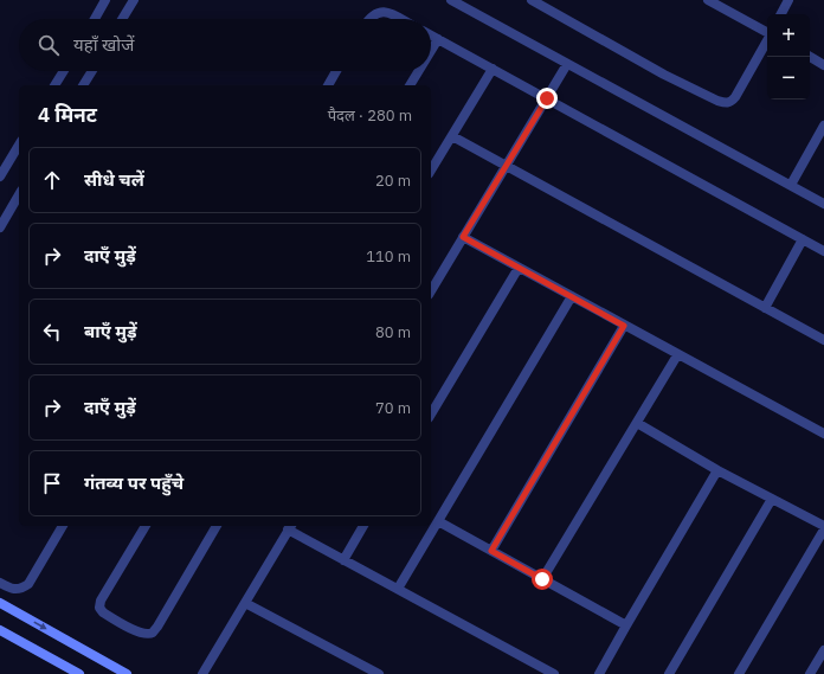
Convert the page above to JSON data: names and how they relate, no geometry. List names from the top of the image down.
{
  "page": {
    "map_buttons": ["+", "−"],
    "search": "यहाँ खोजें",
    "heading": ["4 मिनट", "पैदल · 280 m"],
    "list": [
      ["सीधे चलें", "20 m"],
      ["दाएँ मुड़ें", "110 m"],
      ["बाएँ मुड़ें", "80 m"],
      ["दाएँ मुड़ें", "70 m"],
      "गंतव्य पर पहुँचे"
    ]
  }
}
